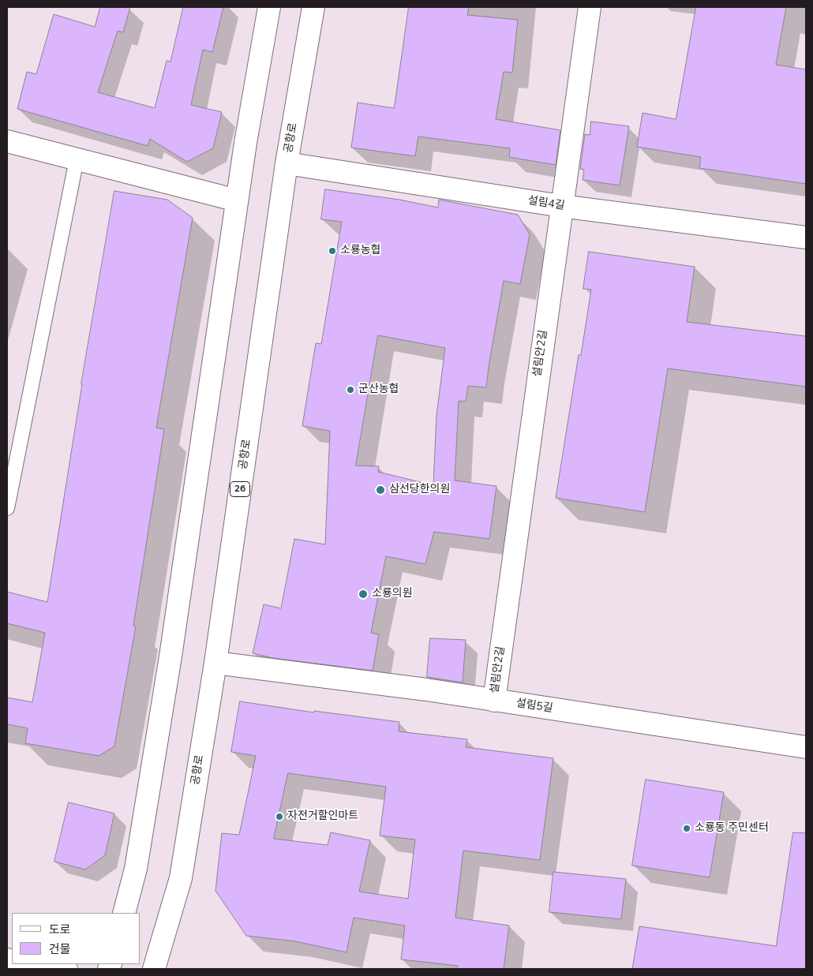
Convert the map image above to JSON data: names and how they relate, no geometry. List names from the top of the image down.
{
  "streets": {
    "street": [
      "공항로",
      "설림4길",
      "설림안2길",
      "26",
      "설림5길"
    ]
  },
  "crossings": [
    ["공항로", "설림4길"],
    ["공항로", "설림5길"],
    ["설림4길", "설림안2길"],
    ["설림안2길", "설림5길"]
  ],
  "places": [
    "소룡농협",
    "군산농협",
    "삼선당한의원",
    "소룡의원",
    "자전거할인마트",
    "소룡동 주민센터"
  ],
  "legend": ["도로", "건물"]
}
